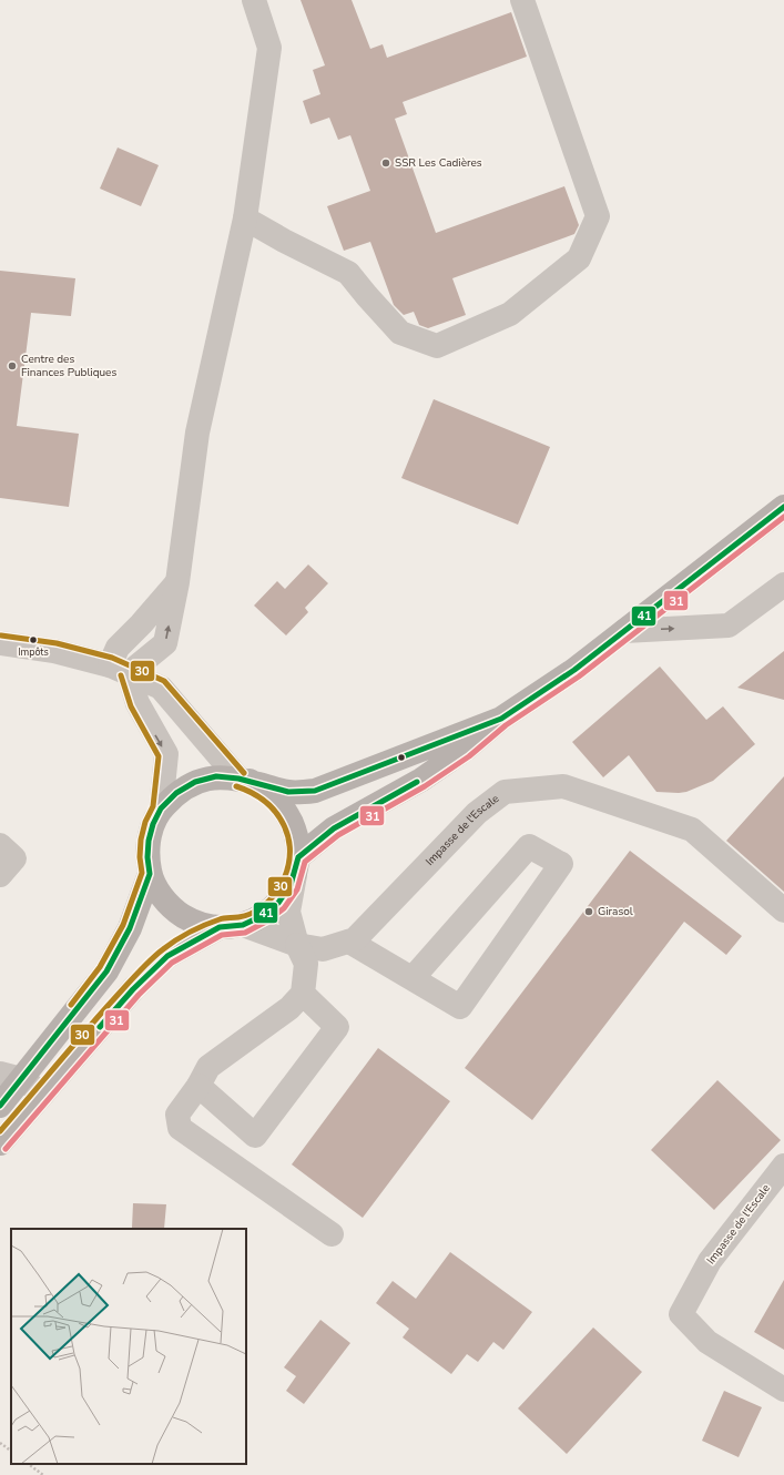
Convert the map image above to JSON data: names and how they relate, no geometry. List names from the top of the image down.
{
  "streets": {
    "street": ["Impasse de l'Escale"]
  },
  "places": [
    "SSR Les Cadières",
    "Centre des Finances Publiques",
    "Impôts",
    "Girasol"
  ],
  "lines": ["transit line 41", "transit line 31", "transit line 30"]
}
